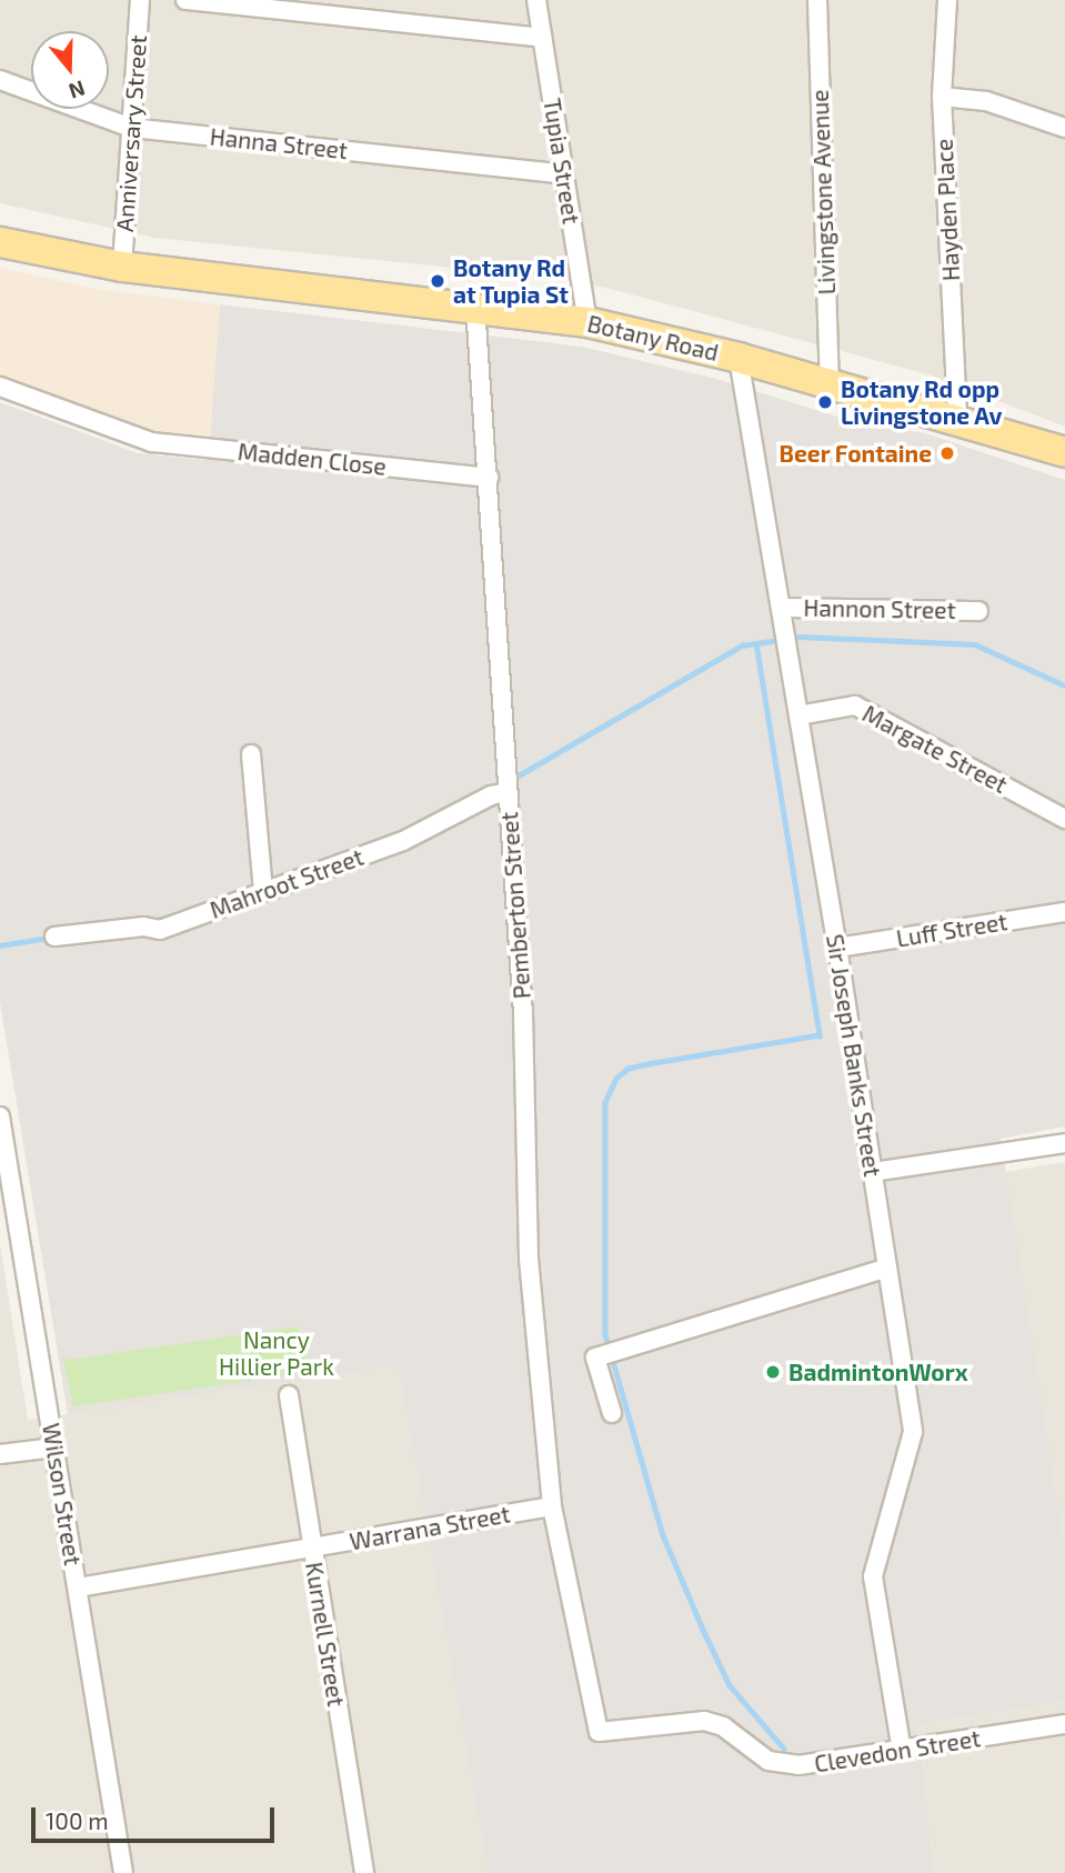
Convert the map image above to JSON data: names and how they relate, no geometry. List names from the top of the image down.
{
  "streets": {
    "main road": ["Botany Road"],
    "street": [
      "Anniversary Street",
      "Hanna Street",
      "Tupia Street",
      "Livingstone Avenue",
      "Hayden Place",
      "Madden Close",
      "Hannon Street",
      "Margate Street",
      "Mahroot Street",
      "Pemberton Street",
      "Luff Street",
      "Sir Joseph Banks Street",
      "Wilson Street",
      "Warrana Street",
      "Kurnell Street",
      "Clevedon Street"
    ]
  },
  "crossings": [
    ["Anniversary Street", "Hanna Street"],
    ["Anniversary Street", "Botany Road"],
    ["Hanna Street", "Tupia Street"],
    ["Tupia Street", "Botany Road"],
    ["Livingstone Avenue", "Botany Road"],
    ["Hayden Place", "Botany Road"],
    ["Botany Road", "Pemberton Street"],
    ["Botany Road", "Sir Joseph Banks Street"],
    ["Madden Close", "Pemberton Street"],
    ["Hannon Street", "Sir Joseph Banks Street"],
    ["Margate Street", "Sir Joseph Banks Street"],
    ["Mahroot Street", "Pemberton Street"],
    ["Pemberton Street", "Warrana Street"],
    ["Pemberton Street", "Clevedon Street"],
    ["Luff Street", "Sir Joseph Banks Street"],
    ["Sir Joseph Banks Street", "Clevedon Street"],
    ["Wilson Street", "Warrana Street"],
    ["Warrana Street", "Kurnell Street"],
    ["Warrana Street", "Clevedon Street"]
  ],
  "parks": ["Nancy Hillier Park"],
  "places": [
    "Botany Rd at Tupia St",
    "Botany Rd opp Livingstone Av",
    "Beer Fontaine",
    "BadmintonWorx"
  ],
  "scale_bar": "100 m",
  "north": "bottom"
}
